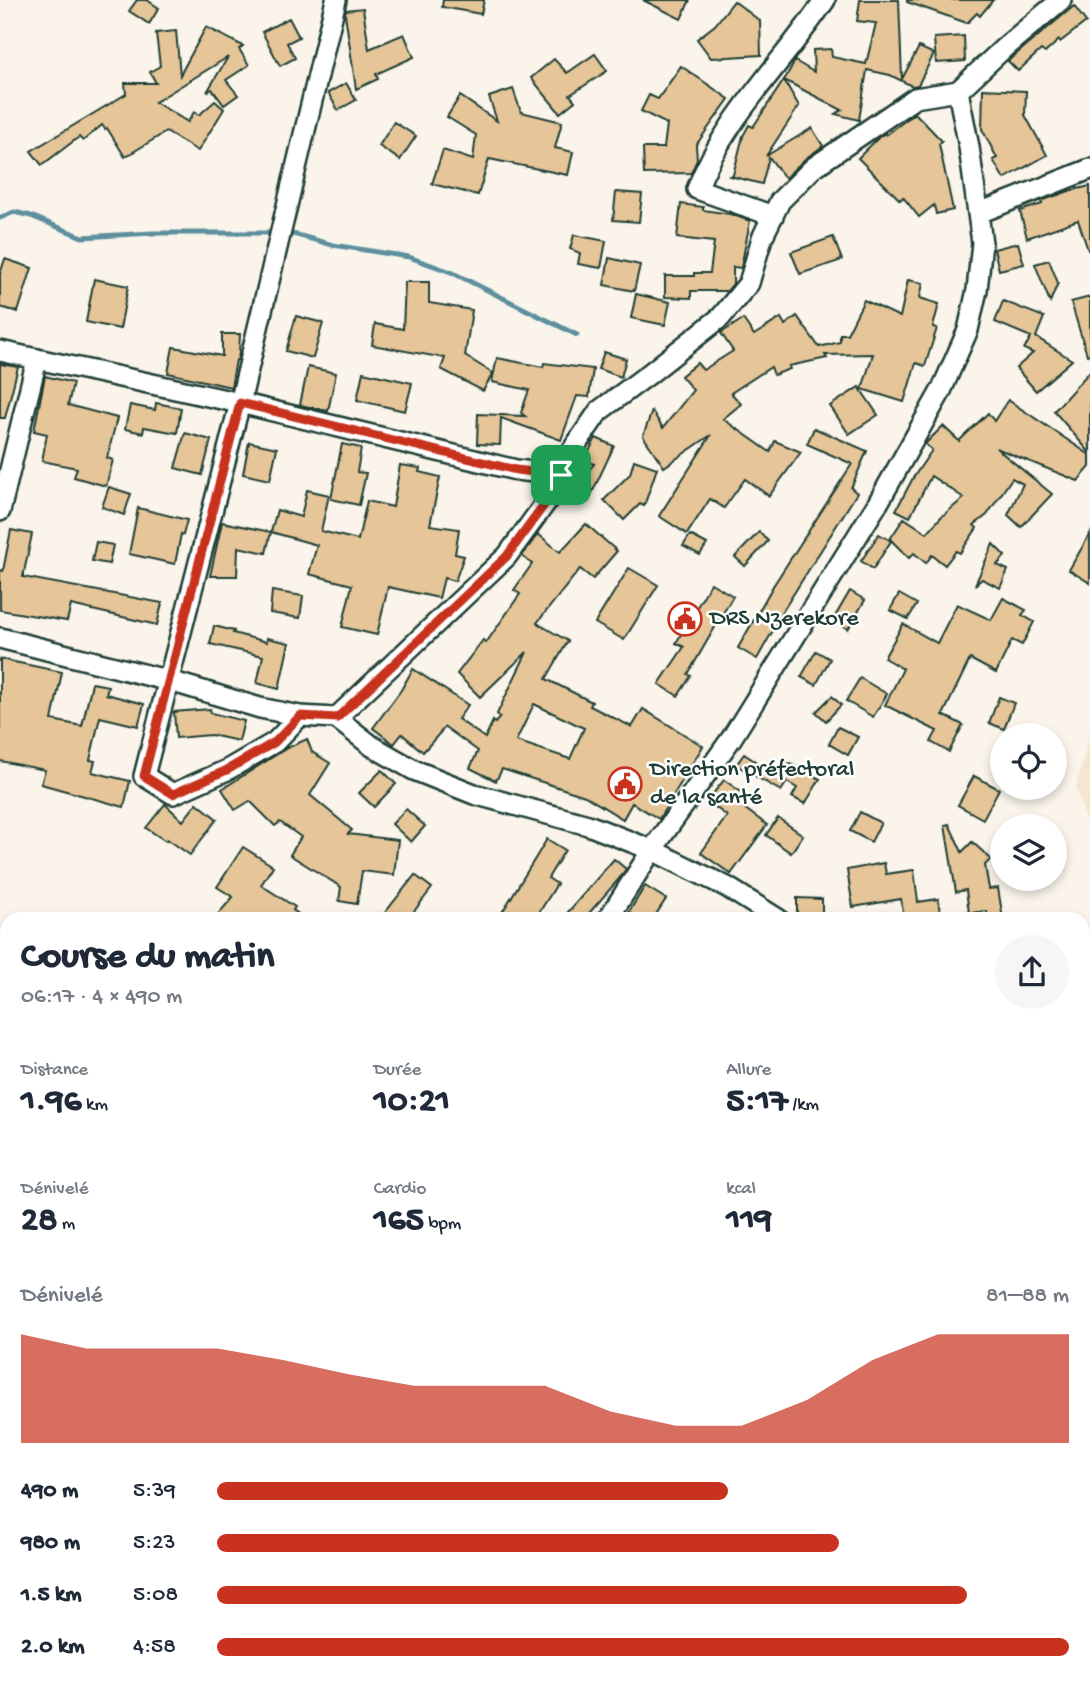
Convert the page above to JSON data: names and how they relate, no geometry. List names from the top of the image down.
{
  "places": {
    "public building": ["DRS Nzerekore", "Direction préfectoral de la santé"]
  },
  "page": {
    "heading": ["Course du matin", "06:17 · 4 × 490 m"],
    "stats": [
      ["Distance", "1.96 km"],
      ["Durée", "10:21"],
      ["Allure", "5:17 /km"],
      ["Dénivelé", "28 m"],
      ["Cardio", "165 bpm"],
      ["kcal", "119"]
    ],
    "chart": ["Dénivelé", "81–88 m"],
    "list": [
      {
        "name": "490 m",
        "note": "5:39"
      },
      {
        "name": "980 m",
        "note": "5:23"
      },
      {
        "name": "1.5 km",
        "note": "5:08"
      },
      {
        "name": "2.0 km",
        "note": "4:58"
      }
    ]
  }
}
